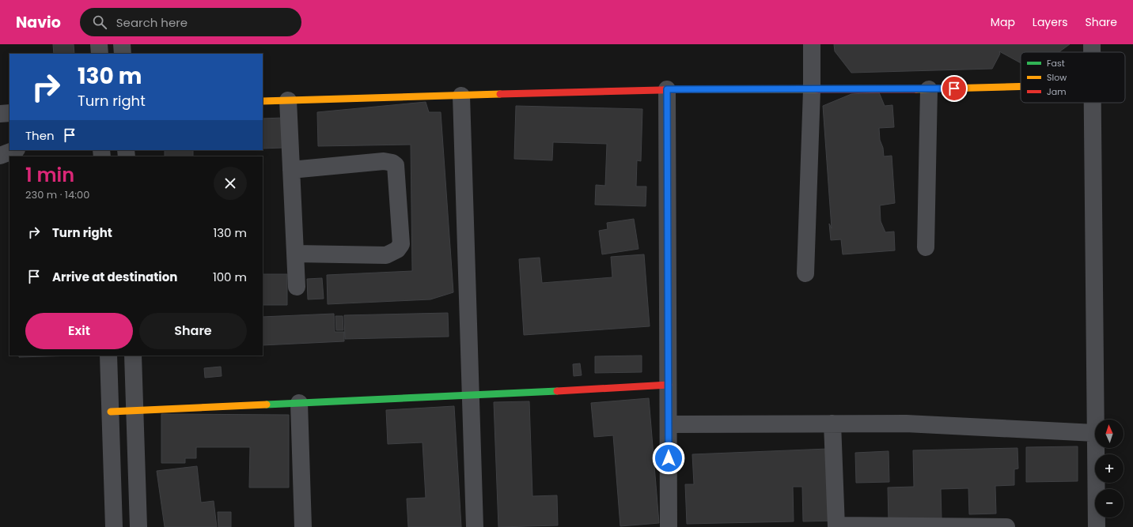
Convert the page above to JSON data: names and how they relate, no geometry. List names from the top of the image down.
{
  "legend": ["Fast", "Slow", "Jam"],
  "north": "top",
  "page": {
    "header": "Navio",
    "search": "Search here",
    "nav": ["Map", "Layers", "Share"],
    "turn": ["130 m", "Turn right"],
    "then": "Then",
    "heading": ["1 min", "230 m · 14:00"],
    "list": [
      {
        "name": "Turn right",
        "value": "130 m"
      },
      {
        "name": "Arrive at destination",
        "value": "100 m"
      }
    ],
    "buttons": ["Exit", "Share"],
    "map_buttons": ["+", "−"]
  }
}
